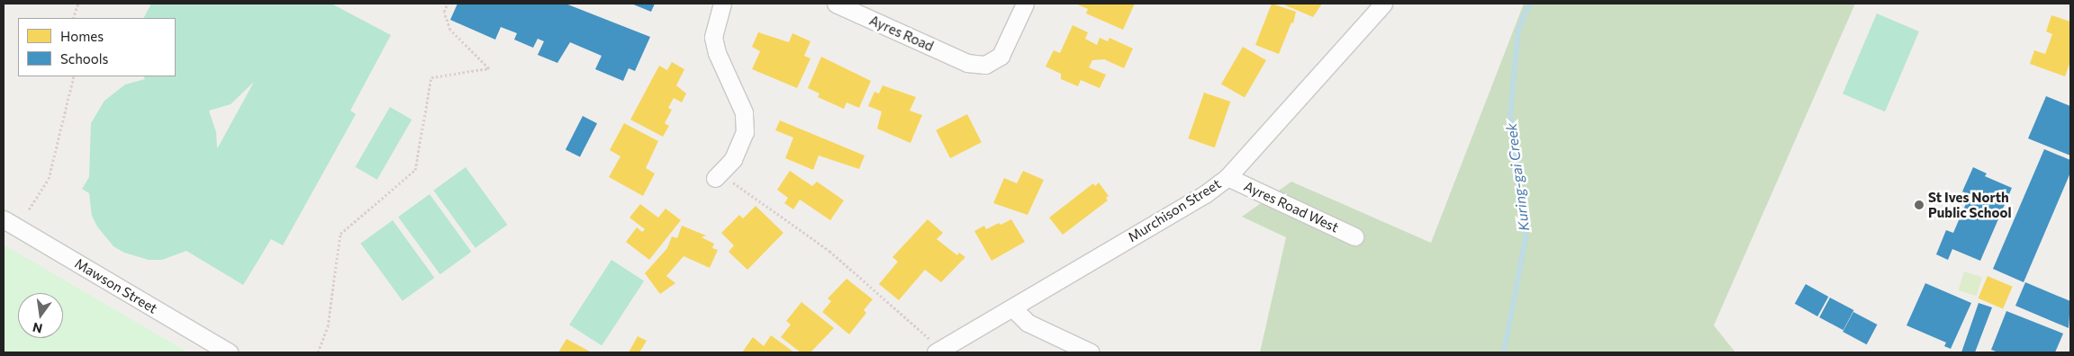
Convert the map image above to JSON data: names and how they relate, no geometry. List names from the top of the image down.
{
  "streets": {
    "street": [
      "Ayres Road",
      "Ayres Road West",
      "Murchison Street",
      "Mawson Street"
    ]
  },
  "crossings": [
    ["Ayres Road West", "Murchison Street"]
  ],
  "water": ["Kuring-gai Creek"],
  "places": ["St Ives North Public School"],
  "legend": ["Homes", "Schools"],
  "north": "bottom"
}
